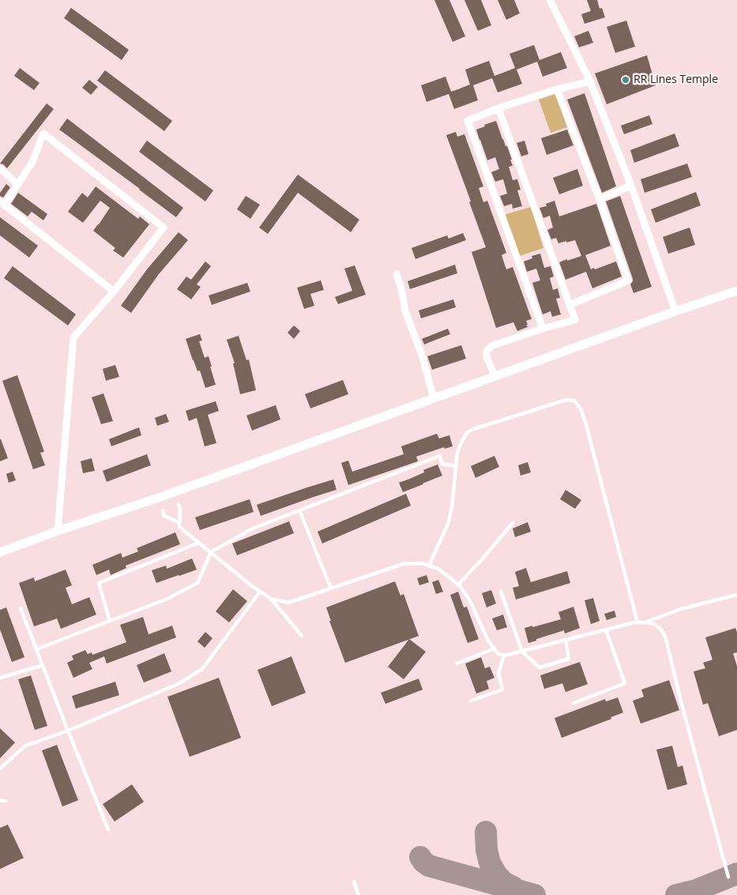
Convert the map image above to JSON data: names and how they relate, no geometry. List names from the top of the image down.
{
  "places": ["RR Lines Temple"]
}
